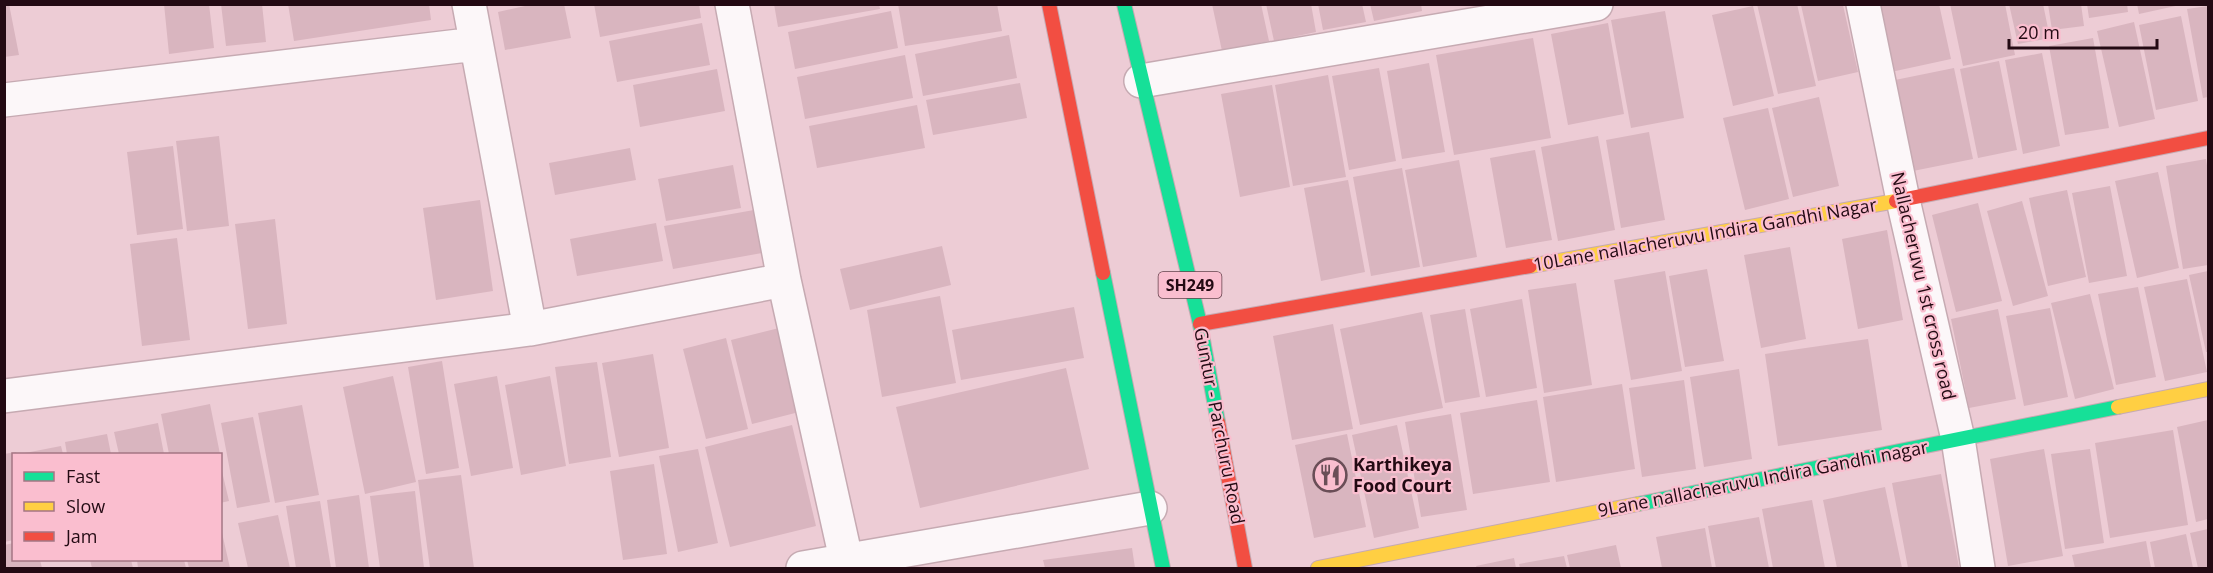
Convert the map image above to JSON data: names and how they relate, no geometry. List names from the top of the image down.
{
  "streets": {
    "street": [
      "10Lane nallacheruvu Indira Gandhi Nagar",
      "SH249",
      "Nallacheruvu 1st cross road",
      "Guntur - Parchuru Road",
      "9Lane nallacheruvu Indira Gandhi nagar"
    ]
  },
  "crossings": [
    ["10Lane nallacheruvu Indira Gandhi Nagar", "Nallacheruvu 1st cross road"],
    ["10Lane nallacheruvu Indira Gandhi Nagar", "Guntur - Parchuru Road"],
    ["Nallacheruvu 1st cross road", "9Lane nallacheruvu Indira Gandhi nagar"]
  ],
  "places": {
    "restaurant": ["Karthikeya Food Court"]
  },
  "legend": ["Fast", "Slow", "Jam"],
  "scale_bar": "20 m"
}
